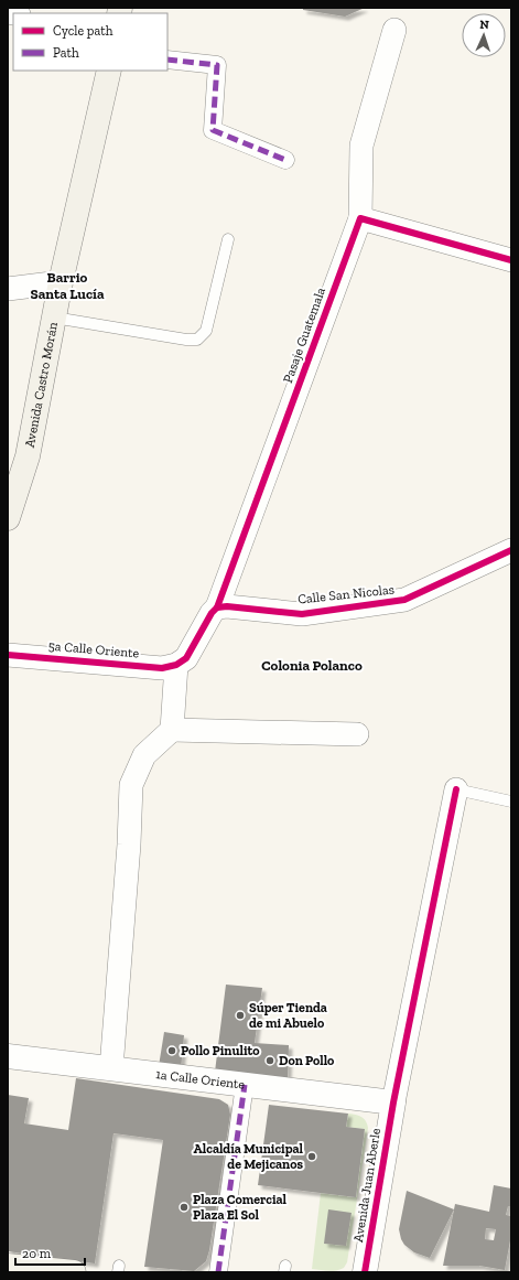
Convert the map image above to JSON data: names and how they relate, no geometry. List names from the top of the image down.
{
  "streets": {
    "main road": ["Avenida Castro Morán"],
    "street": [
      "Pasaje Guatemala",
      "Calle San Nicolas",
      "5a Calle Oriente",
      "1a Calle Oriente",
      "Avenida Juan Aberle"
    ]
  },
  "crossings": [
    ["Pasaje Guatemala", "Calle San Nicolas"],
    ["1a Calle Oriente", "Avenida Juan Aberle"]
  ],
  "districts": ["Barrio Santa Lucía", "Colonia Polanco"],
  "places": [
    "Súper Tienda de mi Abuelo",
    "Pollo Pinulito",
    "Don Pollo",
    "Alcaldía Municipal de Mejicanos",
    "Plaza Comercial Plaza El Sol"
  ],
  "legend": ["Cycle path", "Path"],
  "scale_bar": "20 m",
  "north": "top"
}
